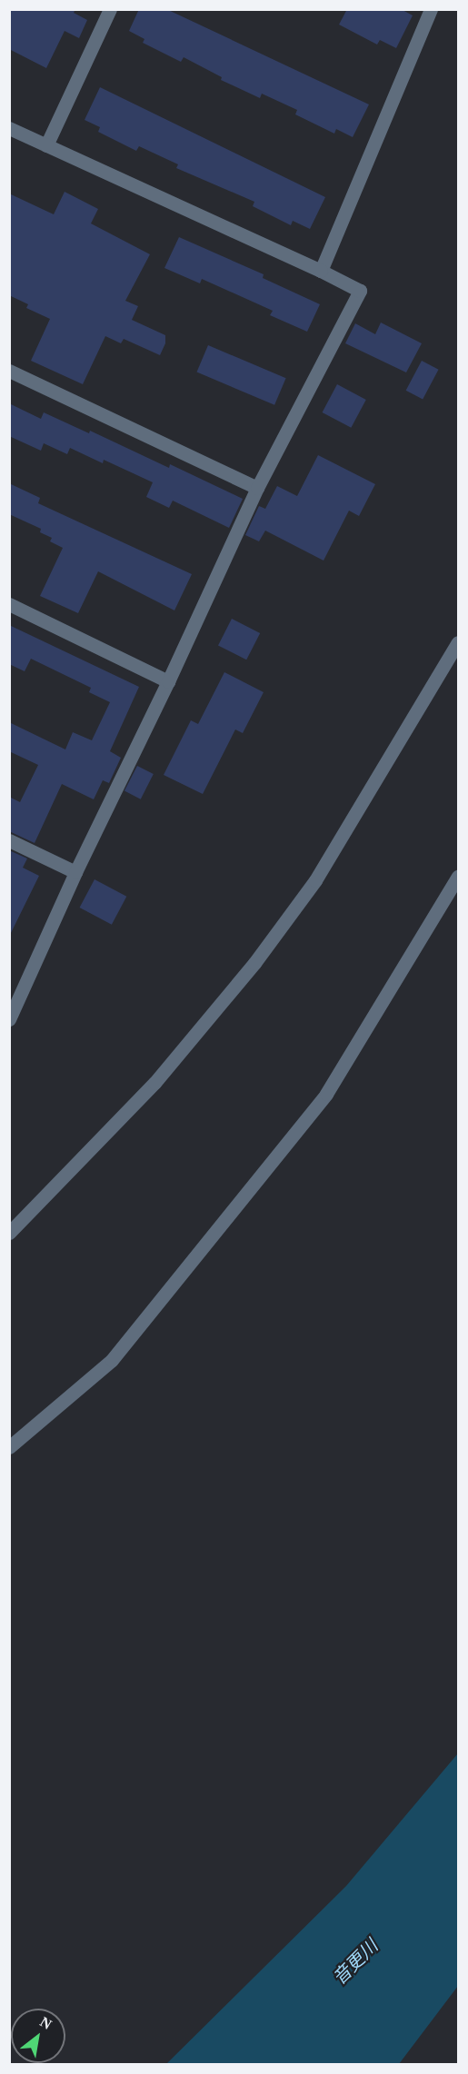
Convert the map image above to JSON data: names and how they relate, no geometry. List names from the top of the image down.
{
  "water": ["音更川"],
  "north": "top right"
}
